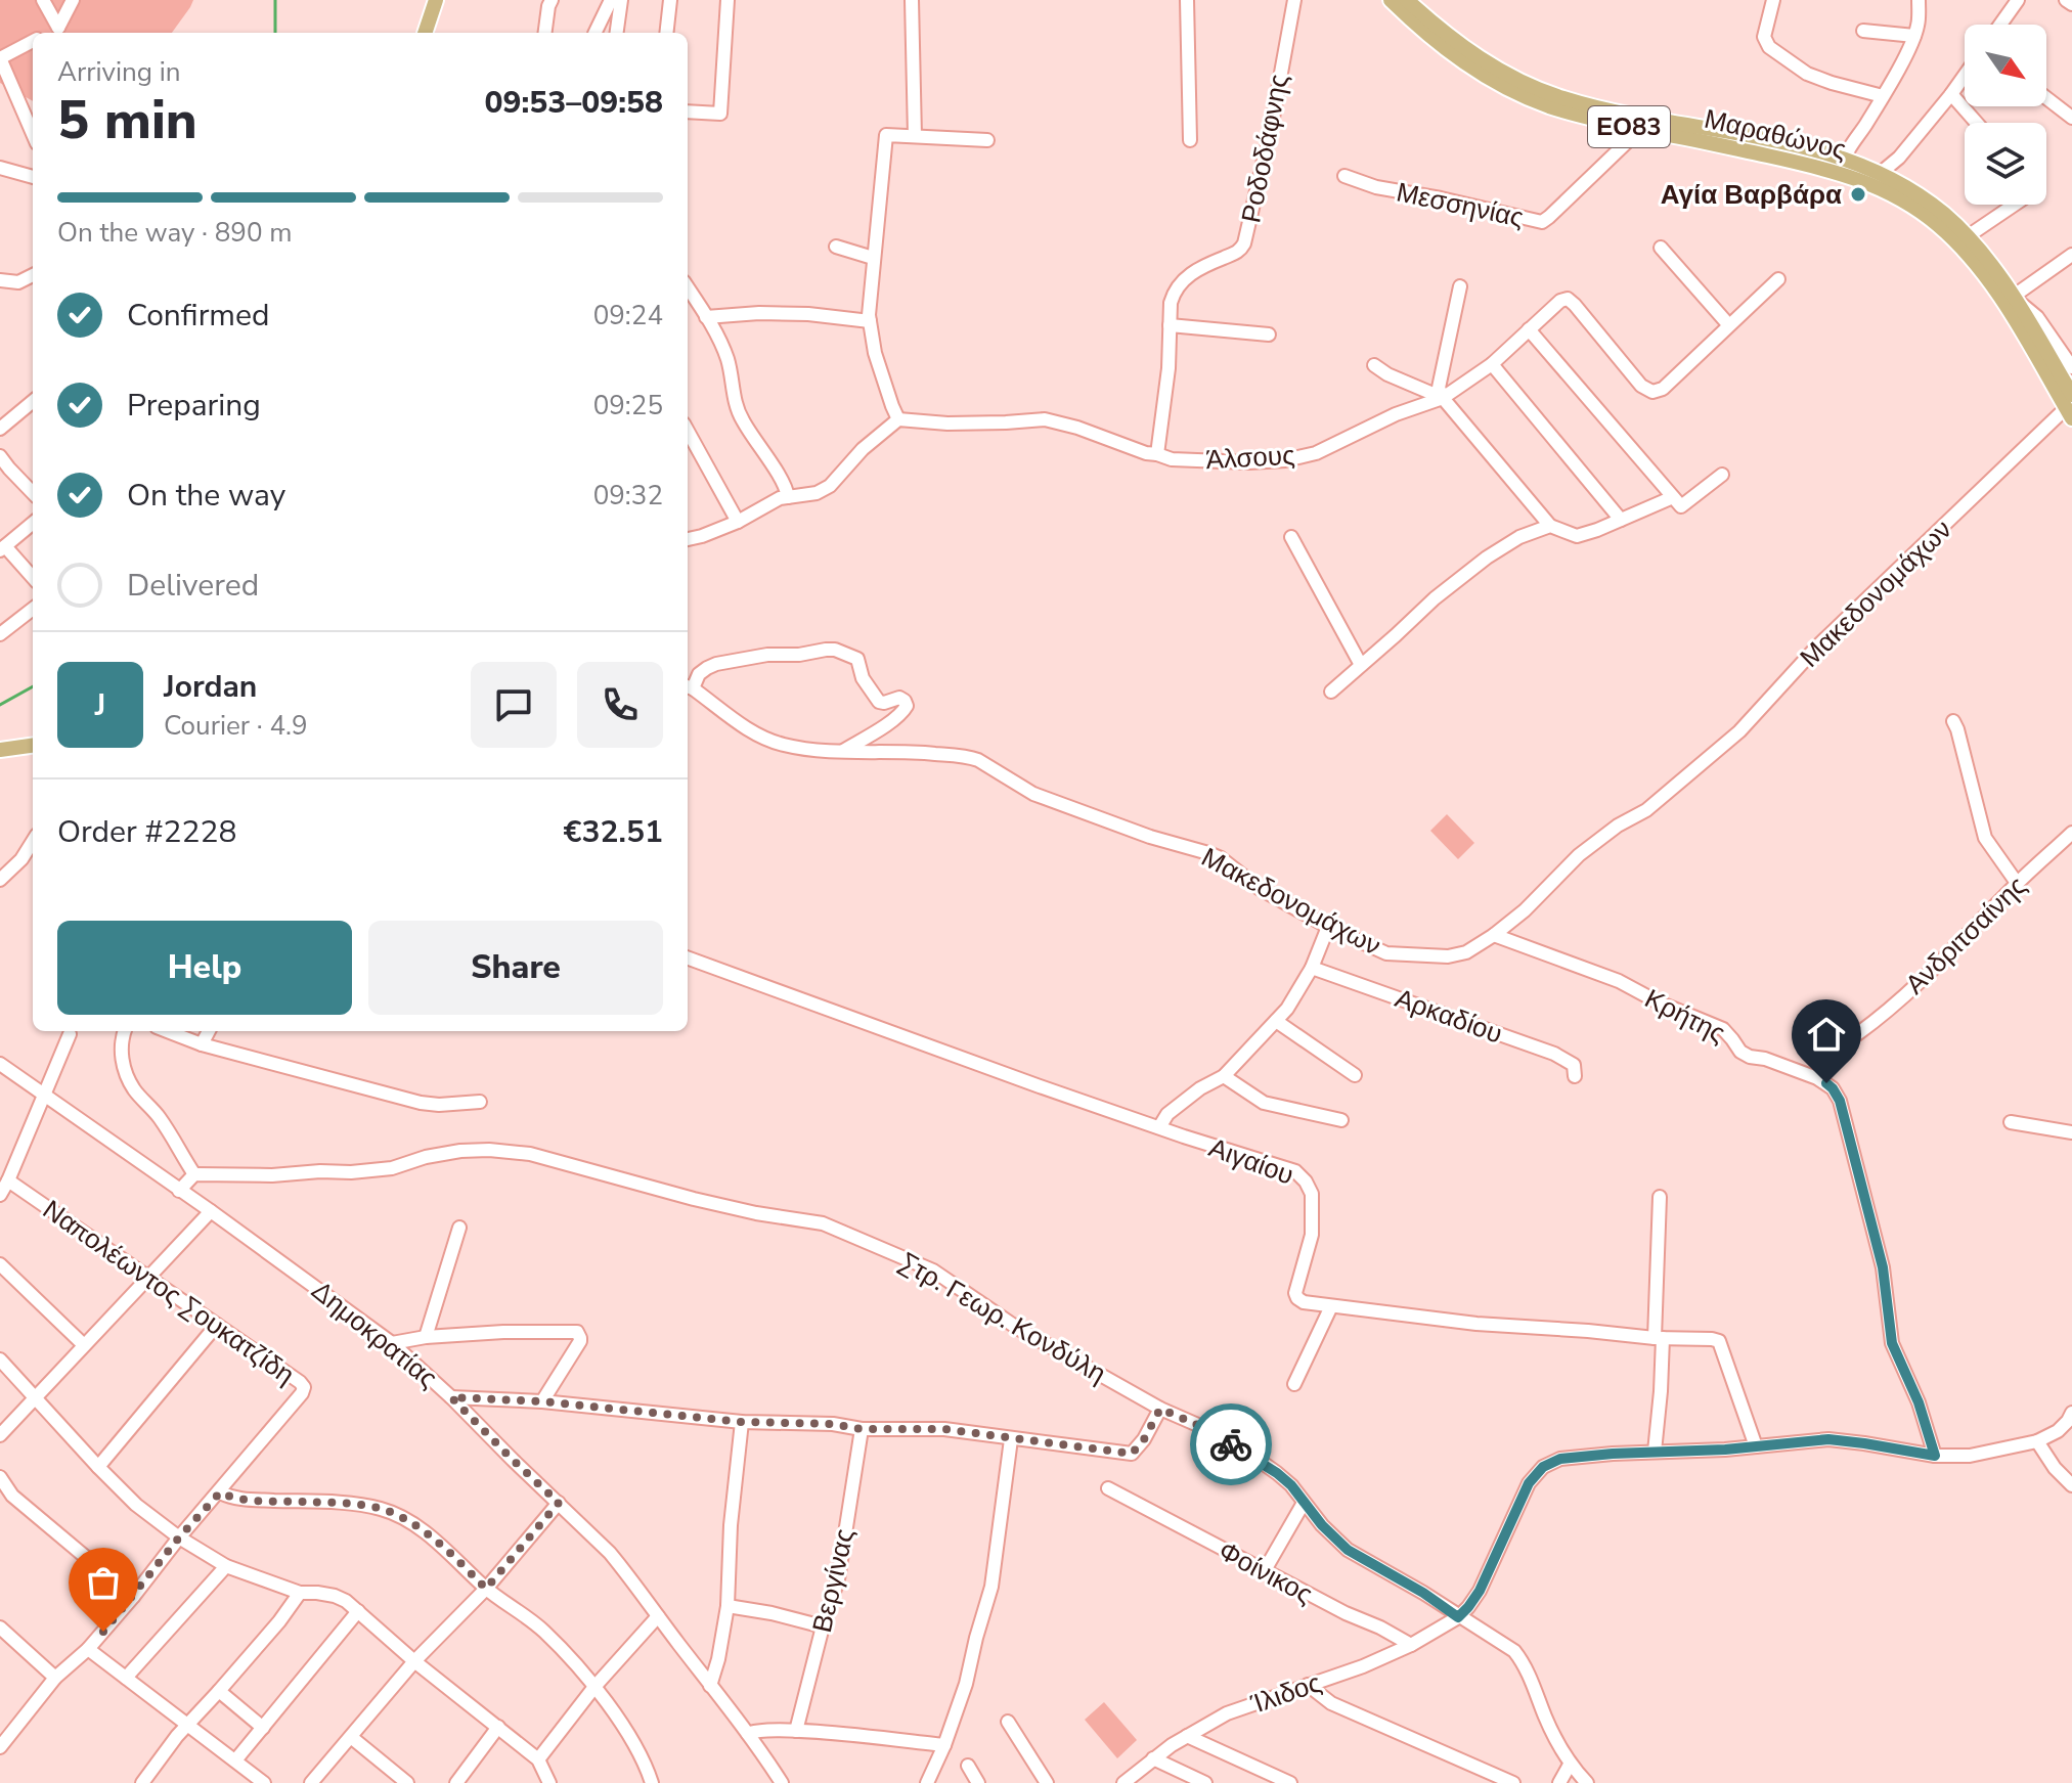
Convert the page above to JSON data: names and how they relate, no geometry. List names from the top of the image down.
{
  "streets": {
    "main road": ["ΕΟ83", "Μαραθώνος"],
    "street": [
      "Ροδοδάφνης",
      "Μεσσηνίας",
      "Άλσους",
      "Μακεδονομάχων",
      "Ανδριτσαίνης",
      "Αρκαδίου",
      "Κρήτης",
      "Αιγαίου",
      "Ναπολέωντος Σουκατζίδη",
      "Στρ. Γεωρ. Κονδύλη",
      "Δημοκρατίας",
      "Φοίνικος",
      "Βεργίνας",
      "Ίλιδος"
    ]
  },
  "crossings": [
    ["Μαραθώνος", "Μεσσηνίας"],
    ["Μαραθώνος", "Μακεδονομάχων"],
    ["Ροδοδάφνης", "Άλσους"],
    ["Μακεδονομάχων", "Κρήτης"],
    ["Στρ. Γεωρ. Κονδύλη", "Ίλιδος"],
    ["Φοίνικος", "Ίλιδος"]
  ],
  "places": ["Αγία Βαρβάρα"],
  "north": "bottom right",
  "page": {
    "heading": ["5 min", "Arriving in", "09:53–09:58"],
    "panel": [
      "Jordan",
      "Courier · 4.9",
      "Order #2228",
      "€32.51"
    ],
    "bar": "On the way · 890 m",
    "list": [
      ["Confirmed", "09:24"],
      ["Preparing", "09:25"],
      ["On the way", "09:32"],
      "Delivered"
    ],
    "round": "J",
    "buttons": ["Help", "Share"]
  }
}
